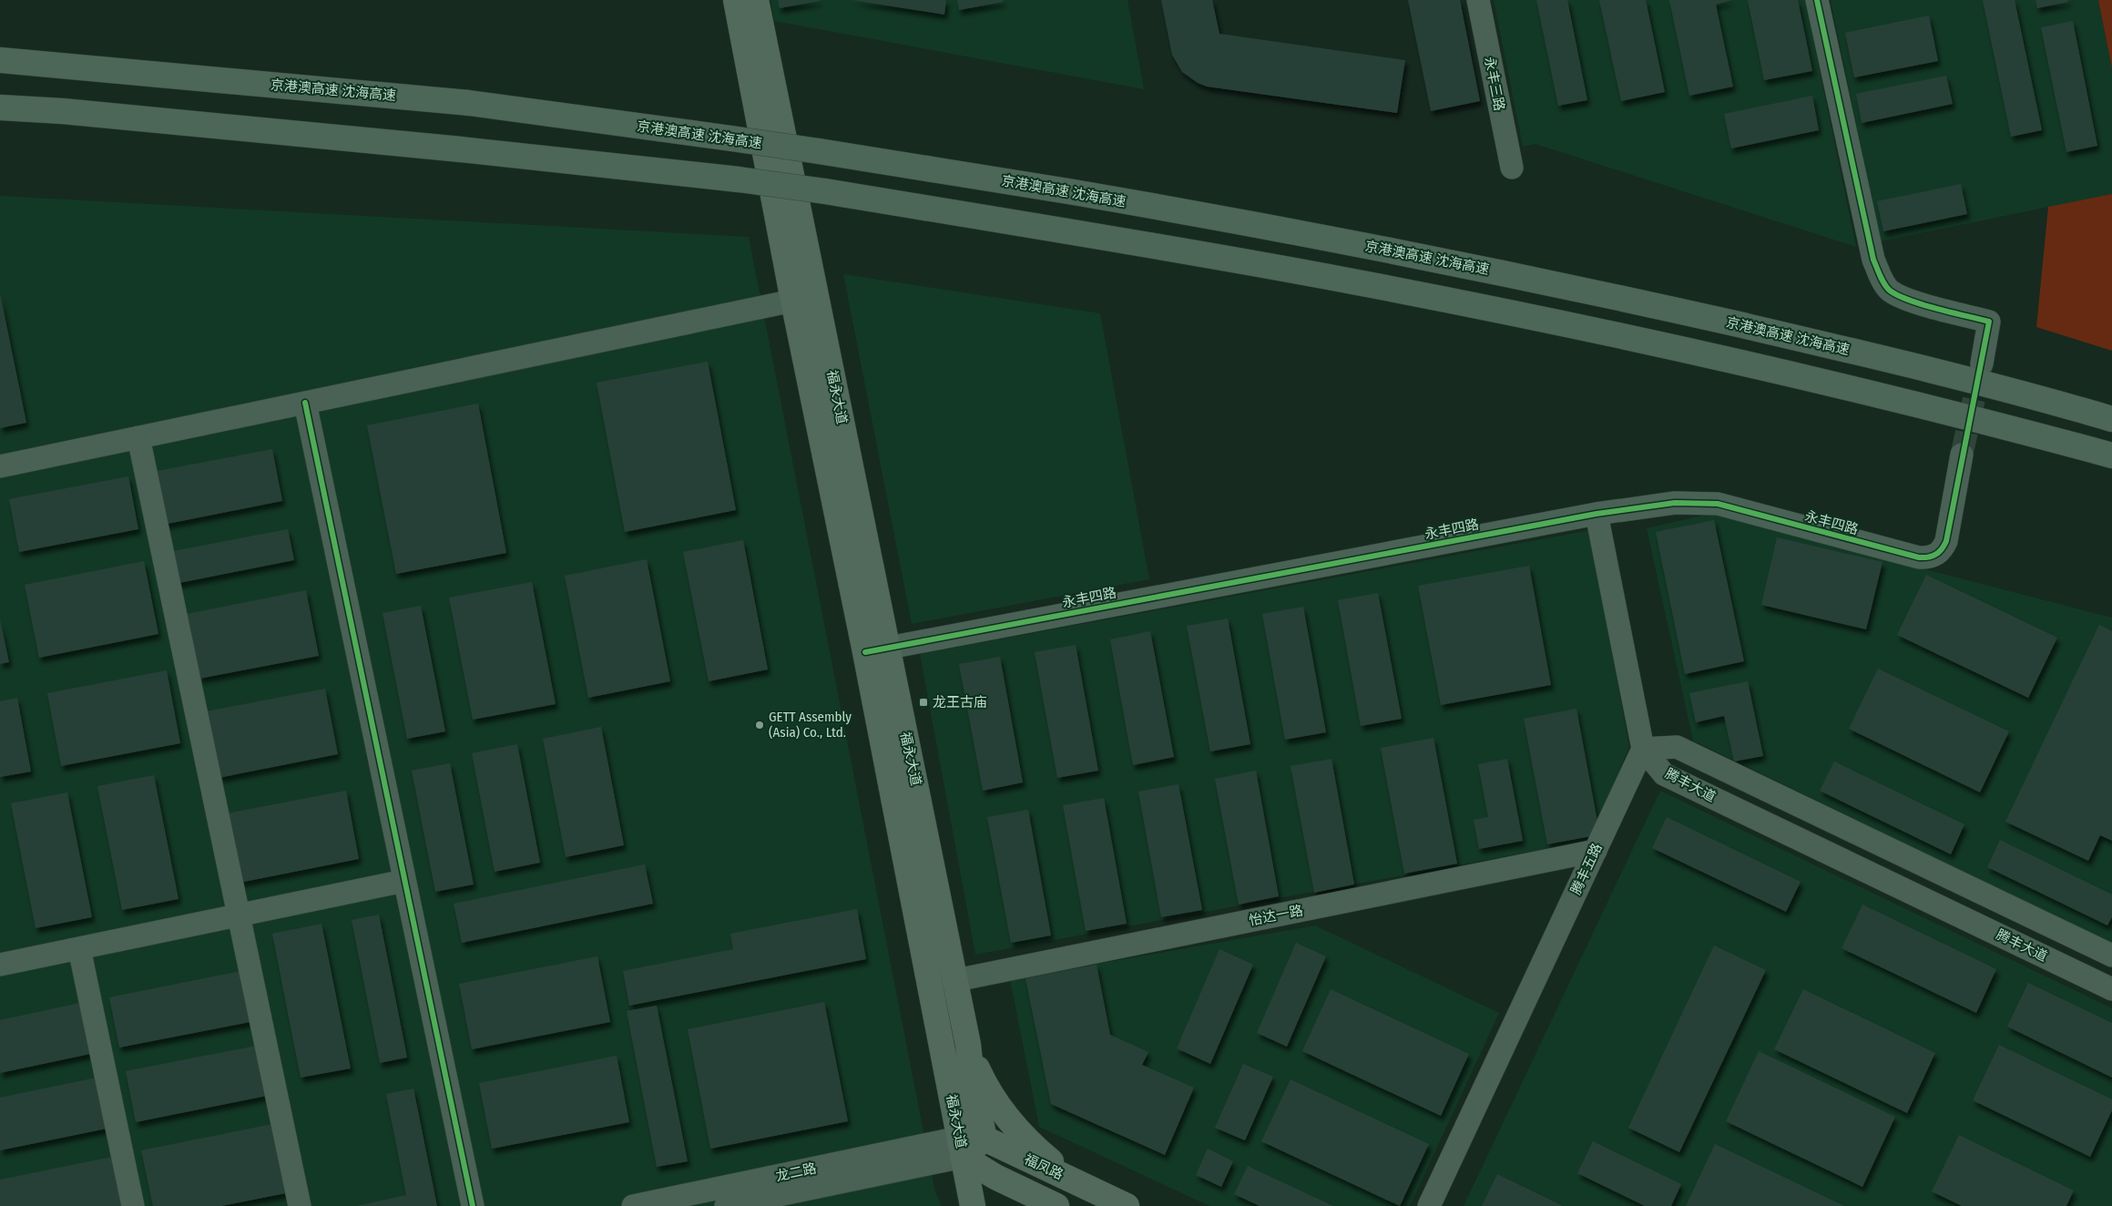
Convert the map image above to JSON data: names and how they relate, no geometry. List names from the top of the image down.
{
  "streets": {
    "highway": ["京港澳高速 沈海高速"],
    "main road": ["福永大道", "福凤路"],
    "street": [
      "永丰三路",
      "永丰四路",
      "腾丰大道",
      "腾丰五路",
      "怡达一路",
      "龙二路"
    ]
  },
  "crossings": [
    ["福永大道", "永丰四路"],
    ["福永大道", "怡达一路"],
    ["福永大道", "福凤路"],
    ["福永大道", "龙二路"],
    ["腾丰大道", "腾丰五路"],
    ["腾丰五路", "怡达一路"],
    ["福凤路", "龙二路"]
  ],
  "places": {
    "transit": ["龙王古庙"],
    "other": ["GETT Assembly (Asia) Co., Ltd."]
  }
}
